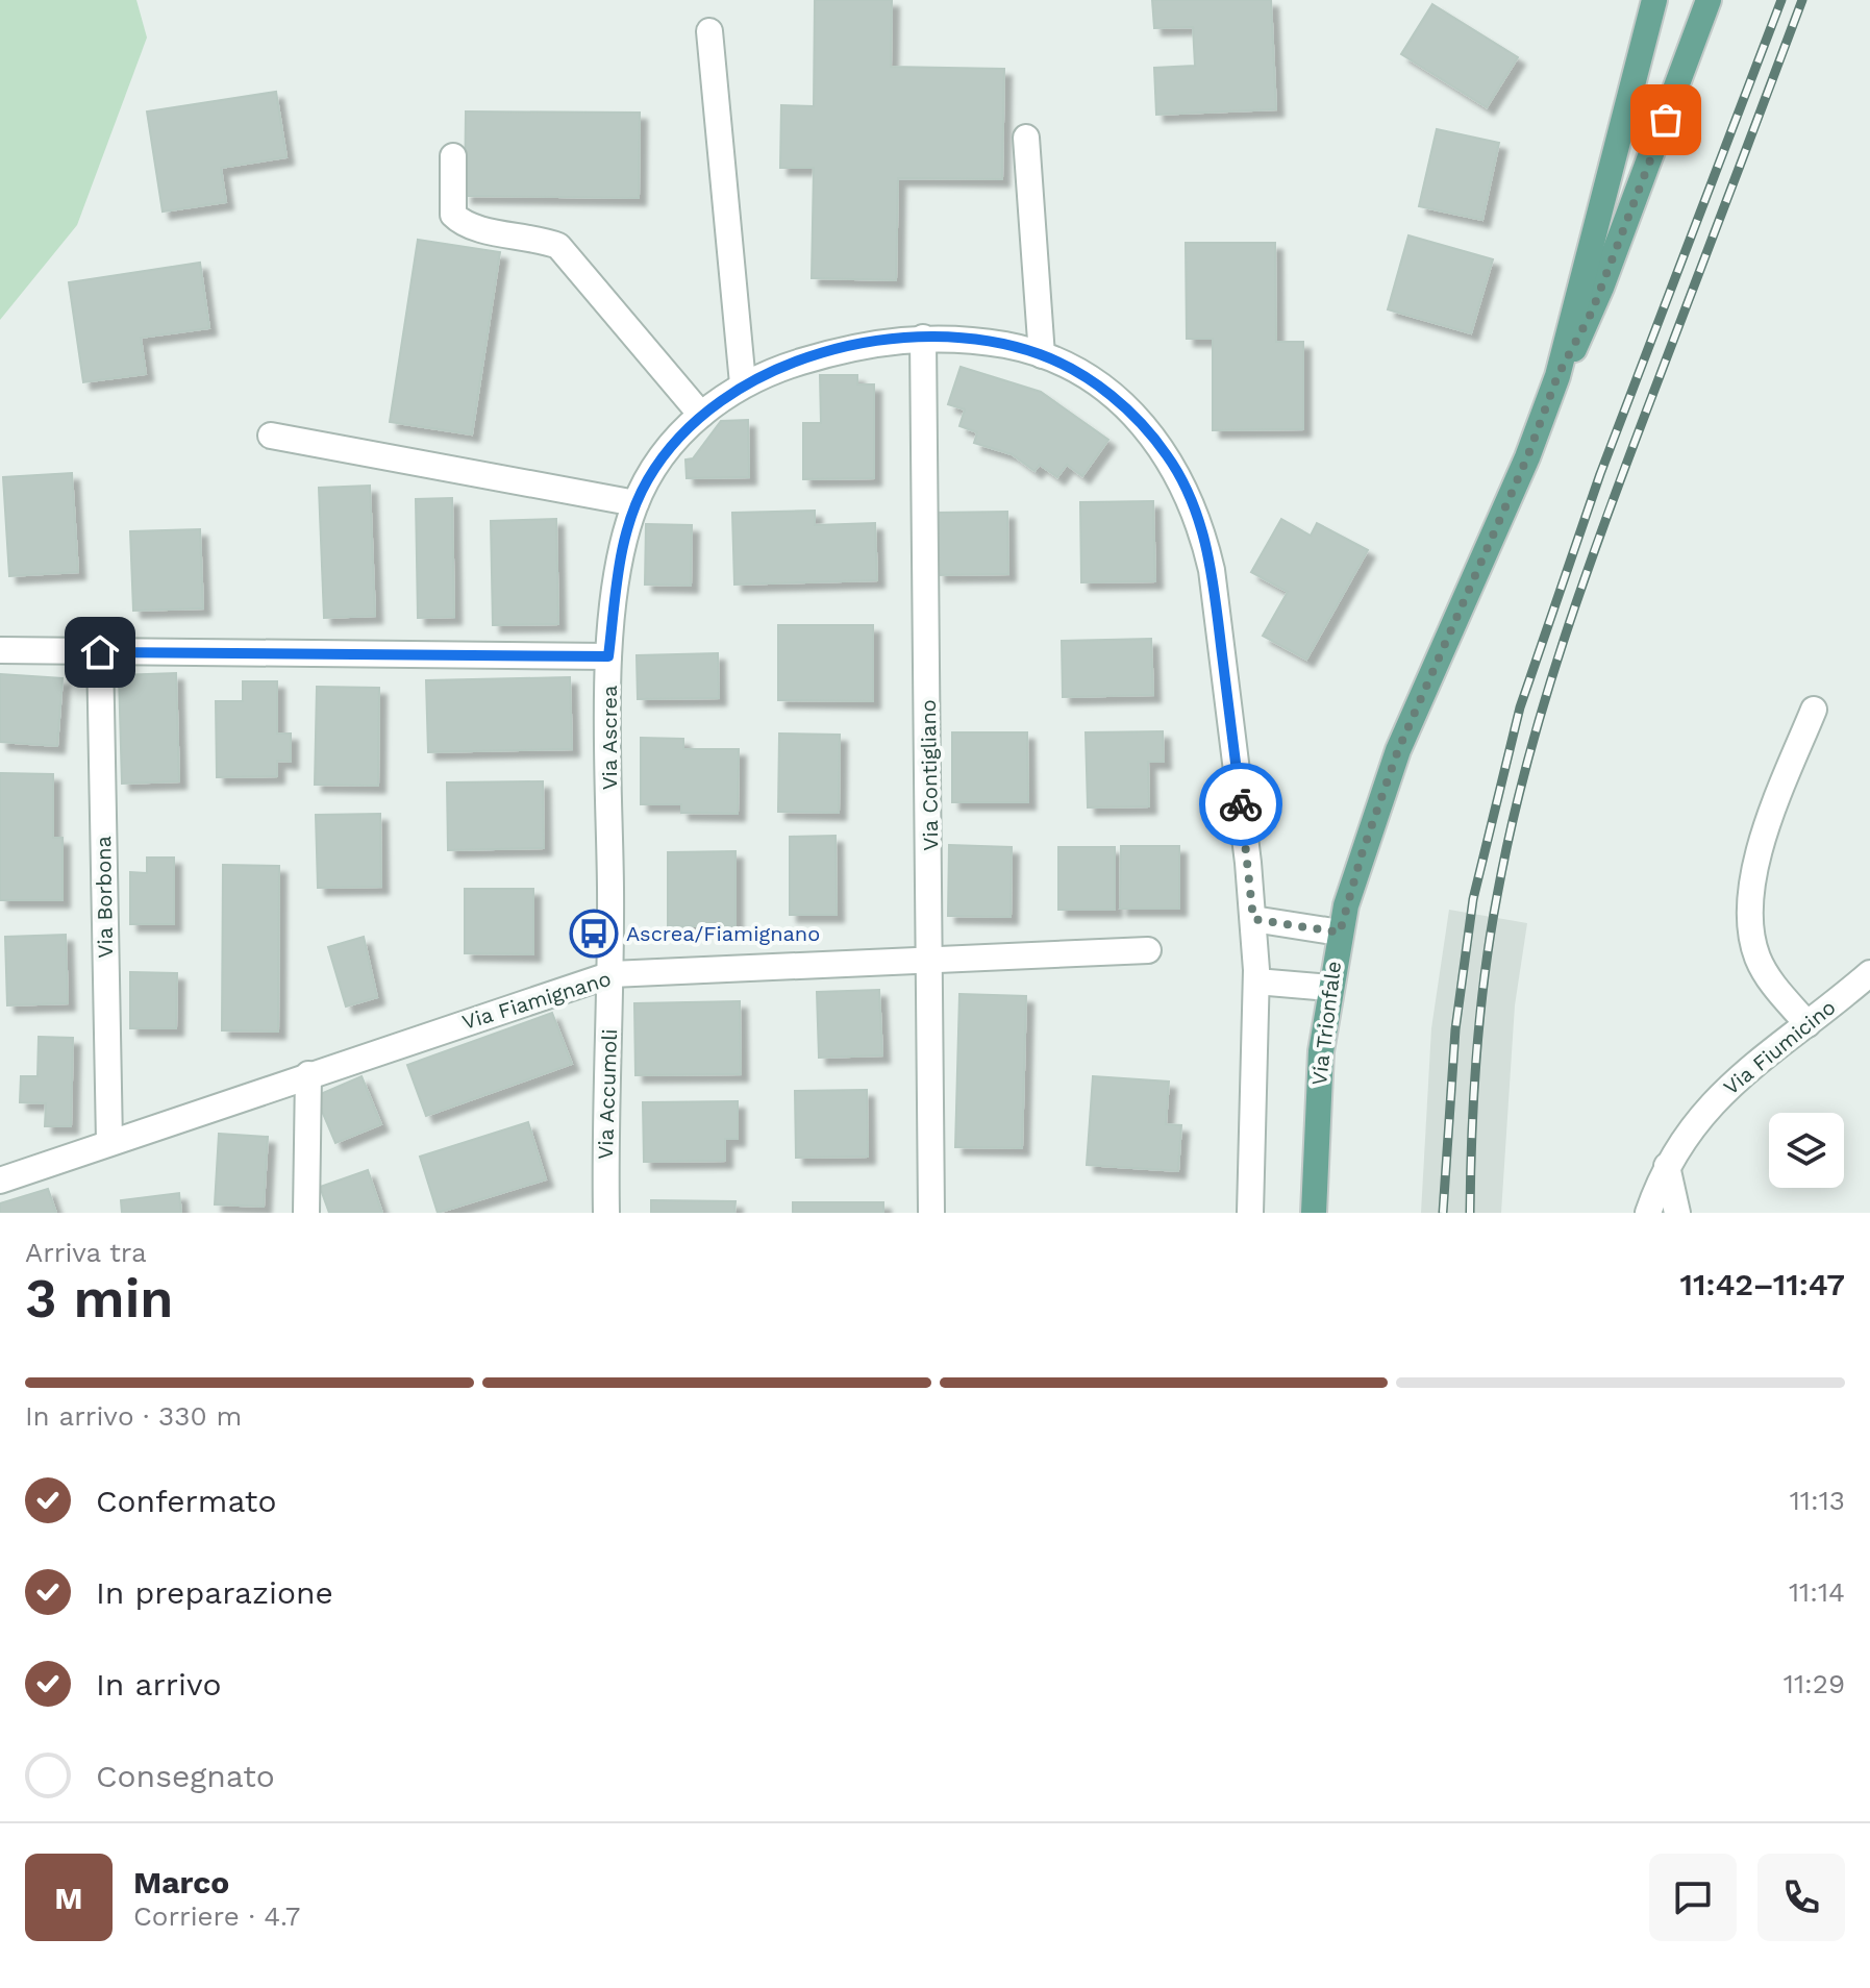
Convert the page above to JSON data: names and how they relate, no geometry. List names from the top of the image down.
{
  "streets": {
    "main road": ["Via Trionfale"],
    "street": [
      "Via Ascrea",
      "Via Contigliano",
      "Via Borbona",
      "Via Fiamignano",
      "Via Fiumicino",
      "Via Accumoli"
    ]
  },
  "crossings": [
    ["Via Ascrea", "Via Contigliano"],
    ["Via Ascrea", "Via Fiamignano"],
    ["Via Ascrea", "Via Accumoli"],
    ["Via Contigliano", "Via Fiamignano"],
    ["Via Borbona", "Via Fiamignano"],
    ["Via Fiamignano", "Via Accumoli"]
  ],
  "places": {
    "bus stop": ["Ascrea/Fiamignano"]
  },
  "page": {
    "heading": ["3 min", "Arriva tra", "11:42–11:47"],
    "panel": ["Marco", "Corriere · 4.7"],
    "bar": "In arrivo · 330 m",
    "list": [
      ["Confermato", "11:13"],
      ["In preparazione", "11:14"],
      ["In arrivo", "11:29"],
      "Consegnato"
    ],
    "round": "M"
  }
}
